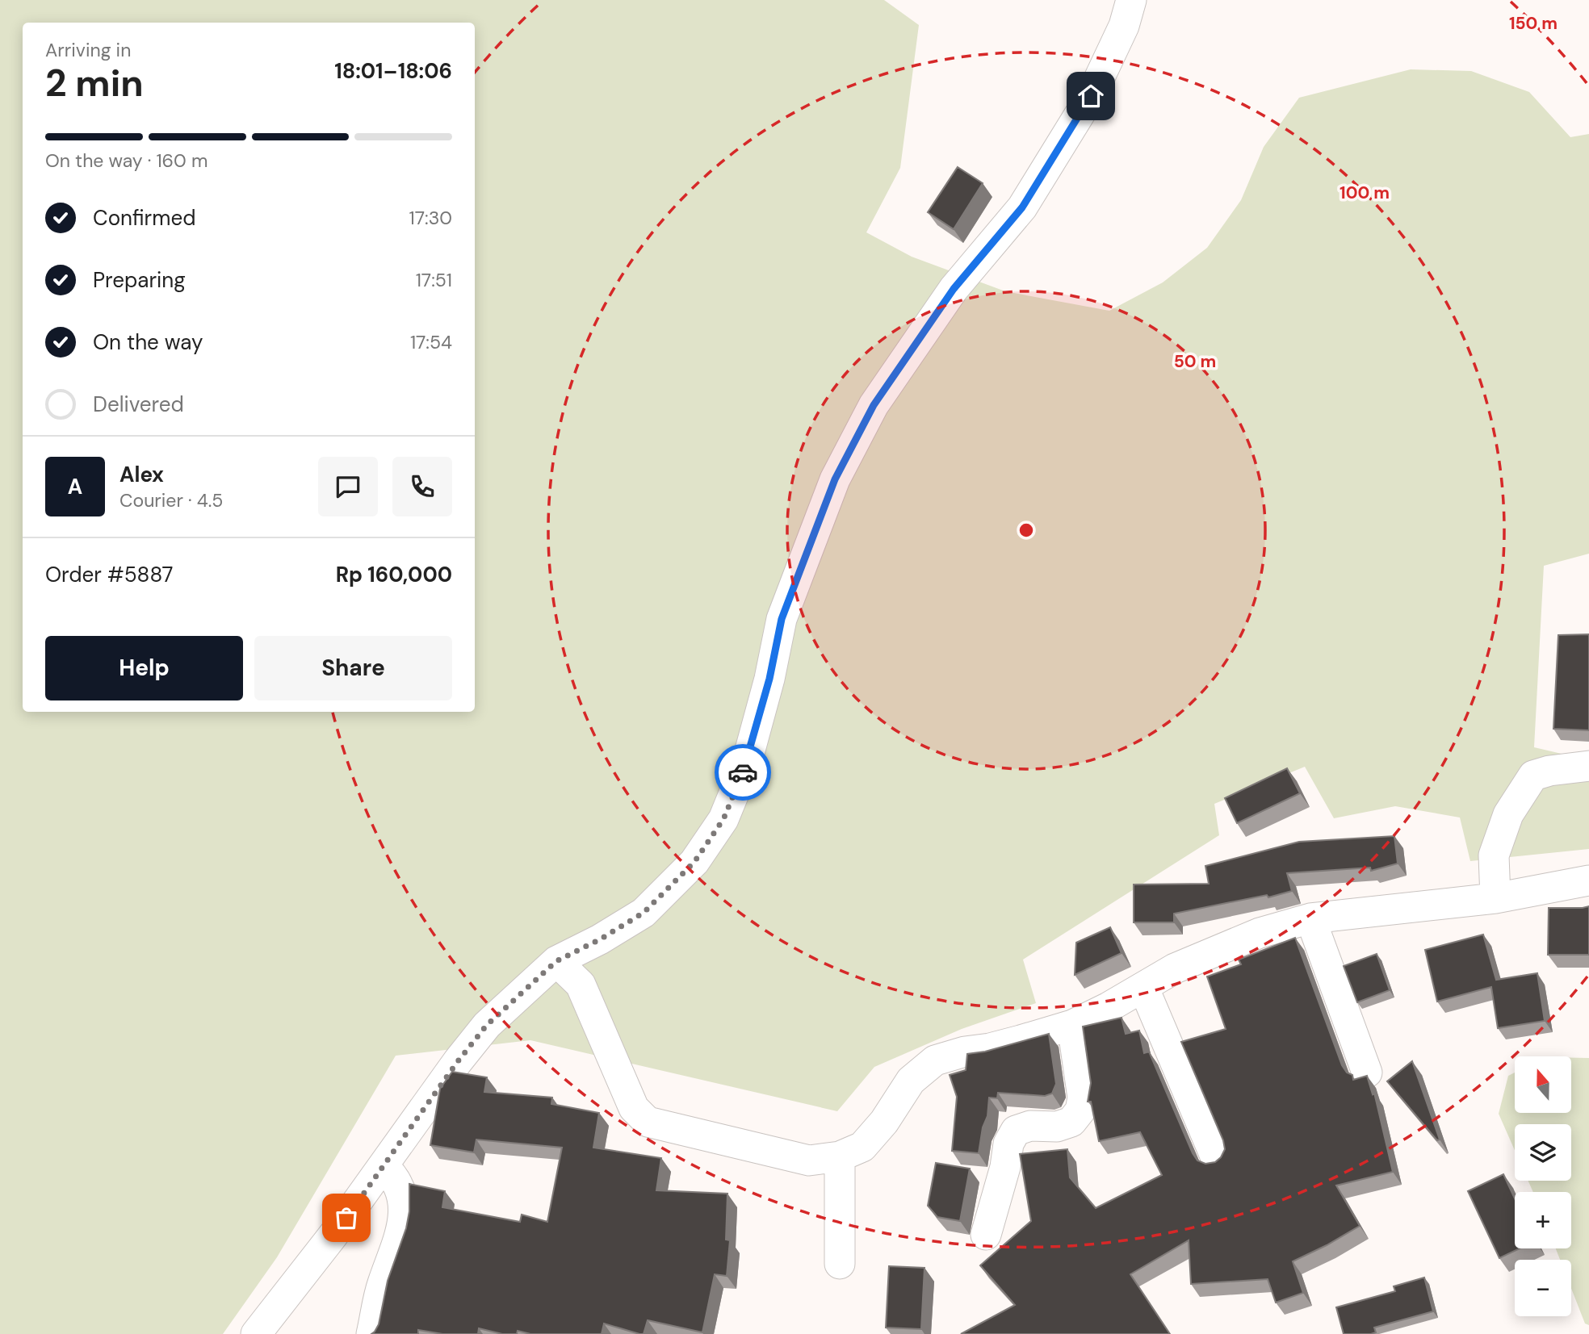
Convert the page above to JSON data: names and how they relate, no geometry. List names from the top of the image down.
{
  "north": "top",
  "page": {
    "heading": ["2 min", "Arriving in", "18:01–18:06"],
    "panel": [
      "Alex",
      "Courier · 4.5",
      "Order #5887",
      "Rp 160,000"
    ],
    "bar": "On the way · 160 m",
    "list": [
      ["Confirmed", "17:30"],
      ["Preparing", "17:51"],
      ["On the way", "17:54"],
      "Delivered"
    ],
    "round": "A",
    "buttons": ["Help", "Share"],
    "map_buttons": ["+", "−"]
  },
  "rings": ["150 m", "100 m", "50 m"]
}
